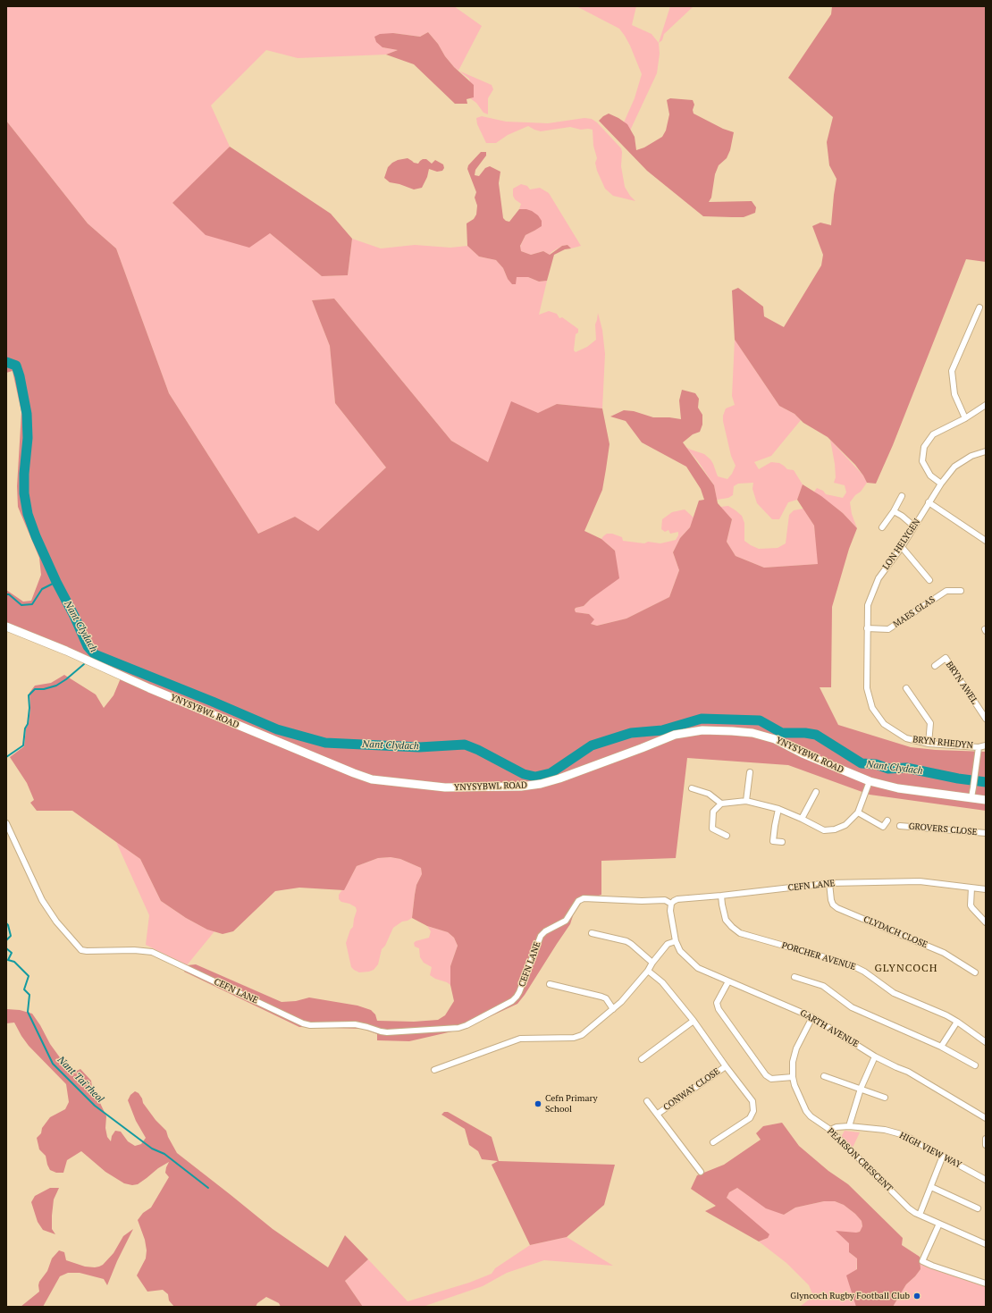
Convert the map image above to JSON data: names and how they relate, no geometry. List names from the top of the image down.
{
  "streets": {
    "main road": ["YNYSYBWL ROAD"],
    "street": [
      "LON HELYGEN",
      "MAES GLAS",
      "BRYN AWEL",
      "BRYN RHEDYN",
      "GROVERS CLOSE",
      "CEFN LANE",
      "CLYDACH CLOSE",
      "PORCHER AVENUE",
      "GARTH AVENUE",
      "CONWAY CLOSE",
      "HIGH VIEW WAY",
      "PEARSON CRESCENT"
    ]
  },
  "crossings": [
    ["LON HELYGEN", "MAES GLAS"],
    ["LON HELYGEN", "BRYN RHEDYN"],
    ["MAES GLAS", "BRYN RHEDYN"],
    ["CEFN LANE", "CLYDACH CLOSE"],
    ["CEFN LANE", "PORCHER AVENUE"],
    ["GARTH AVENUE", "PEARSON CRESCENT"],
    ["HIGH VIEW WAY", "PEARSON CRESCENT"]
  ],
  "districts": ["GLYNCOCH"],
  "water": ["Nant Clydach", "Nant Tai'rheol"],
  "places": ["Cefn Primary School", "Glyncoch Rugby Football Club"]
}
